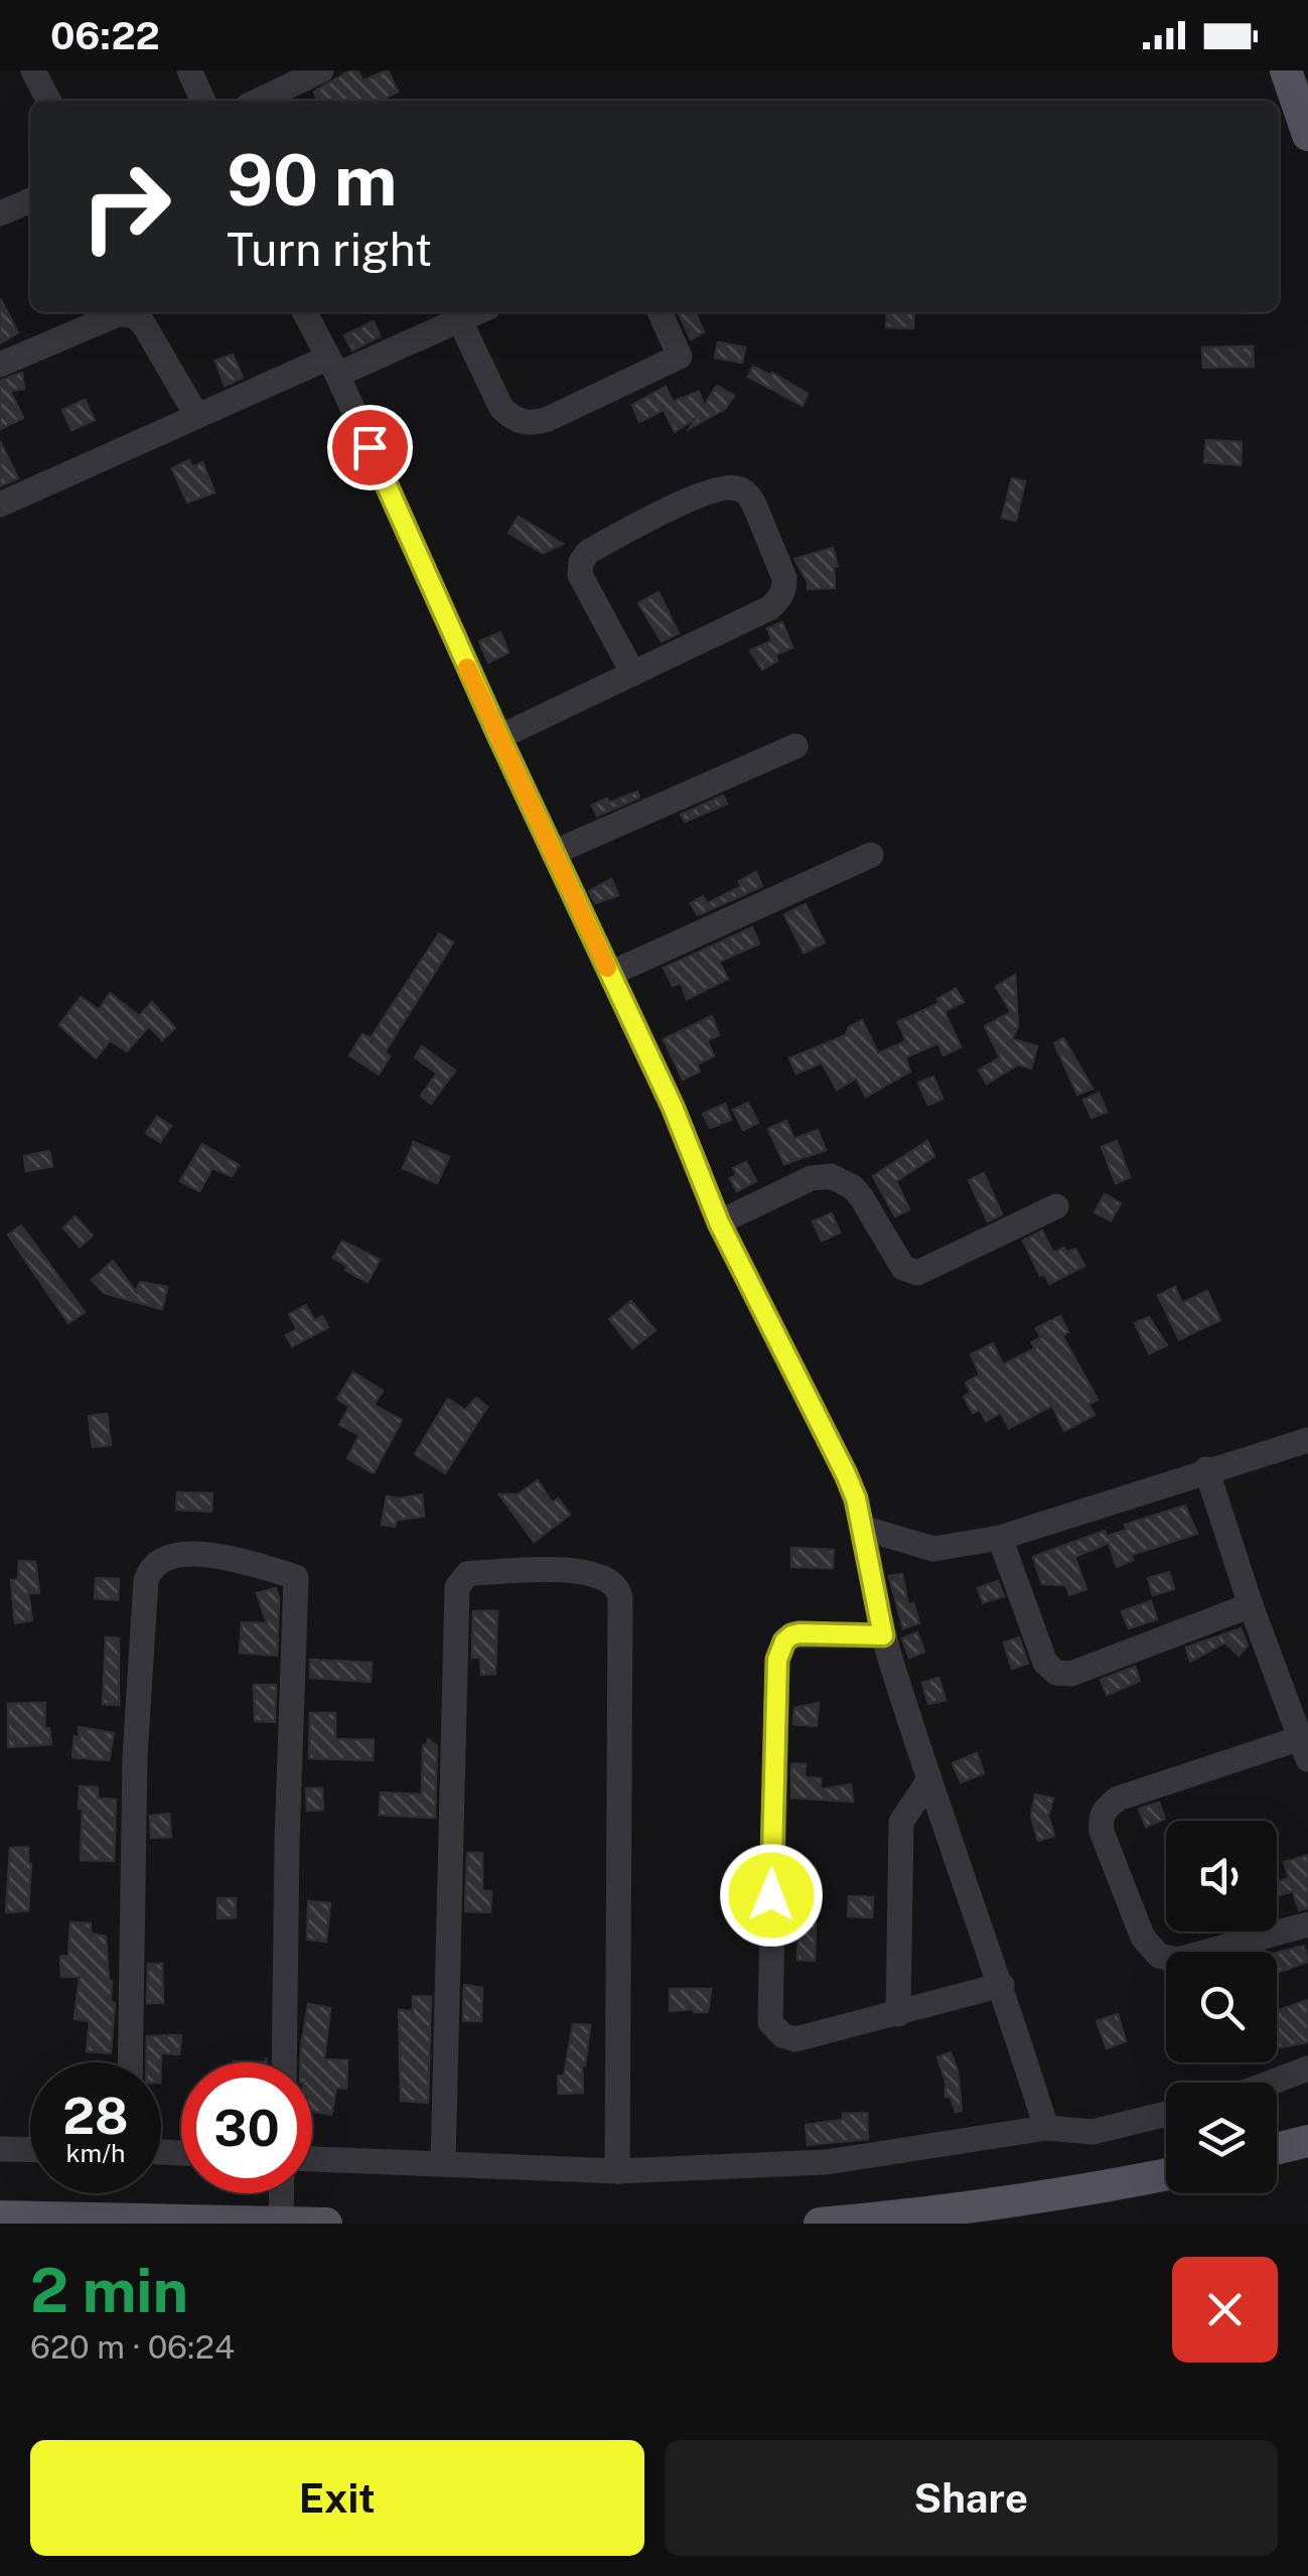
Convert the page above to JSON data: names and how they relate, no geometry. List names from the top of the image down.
{
  "page": {
    "status": "06:22",
    "turn": ["90 m", "Turn right"],
    "speed": "28 km/h",
    "limit": "30",
    "heading": ["2 min", "620 m · 06:24"],
    "buttons": ["Exit", "Share"]
  }
}
